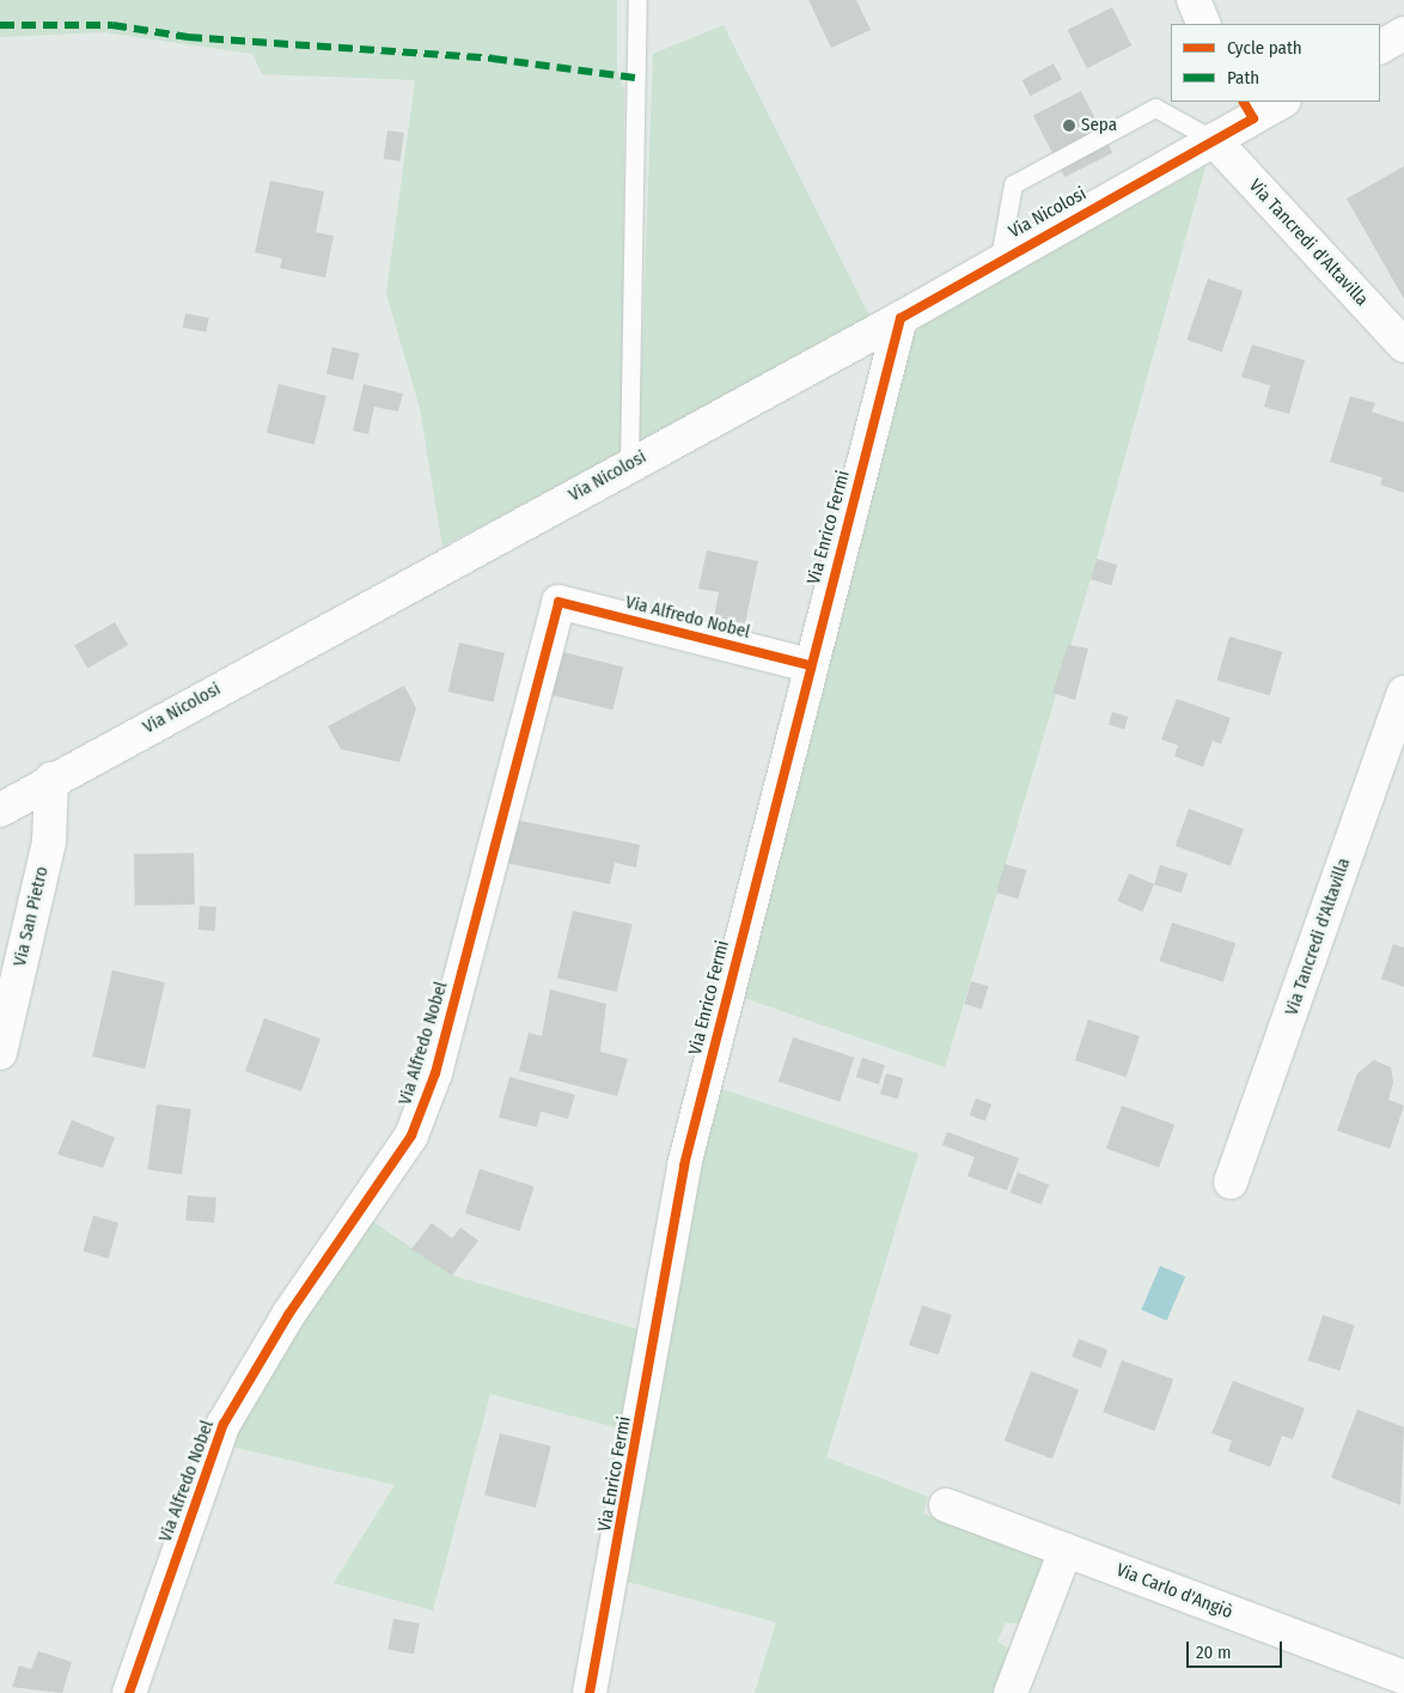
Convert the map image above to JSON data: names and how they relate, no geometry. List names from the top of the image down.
{
  "streets": {
    "street": [
      "Via Nicolosi",
      "Via Tancredi d'Altavilla",
      "Via Enrico Fermi",
      "Via Alfredo Nobel",
      "Via San Pietro",
      "Via Carlo d'Angiò"
    ]
  },
  "crossings": [
    ["Via Nicolosi", "Via Tancredi d'Altavilla"],
    ["Via Nicolosi", "Via Enrico Fermi"],
    ["Via Nicolosi", "Via San Pietro"],
    ["Via Enrico Fermi", "Via Alfredo Nobel"]
  ],
  "places": ["Sepa"],
  "legend": ["Cycle path", "Path"],
  "scale_bar": "20 m"
}
